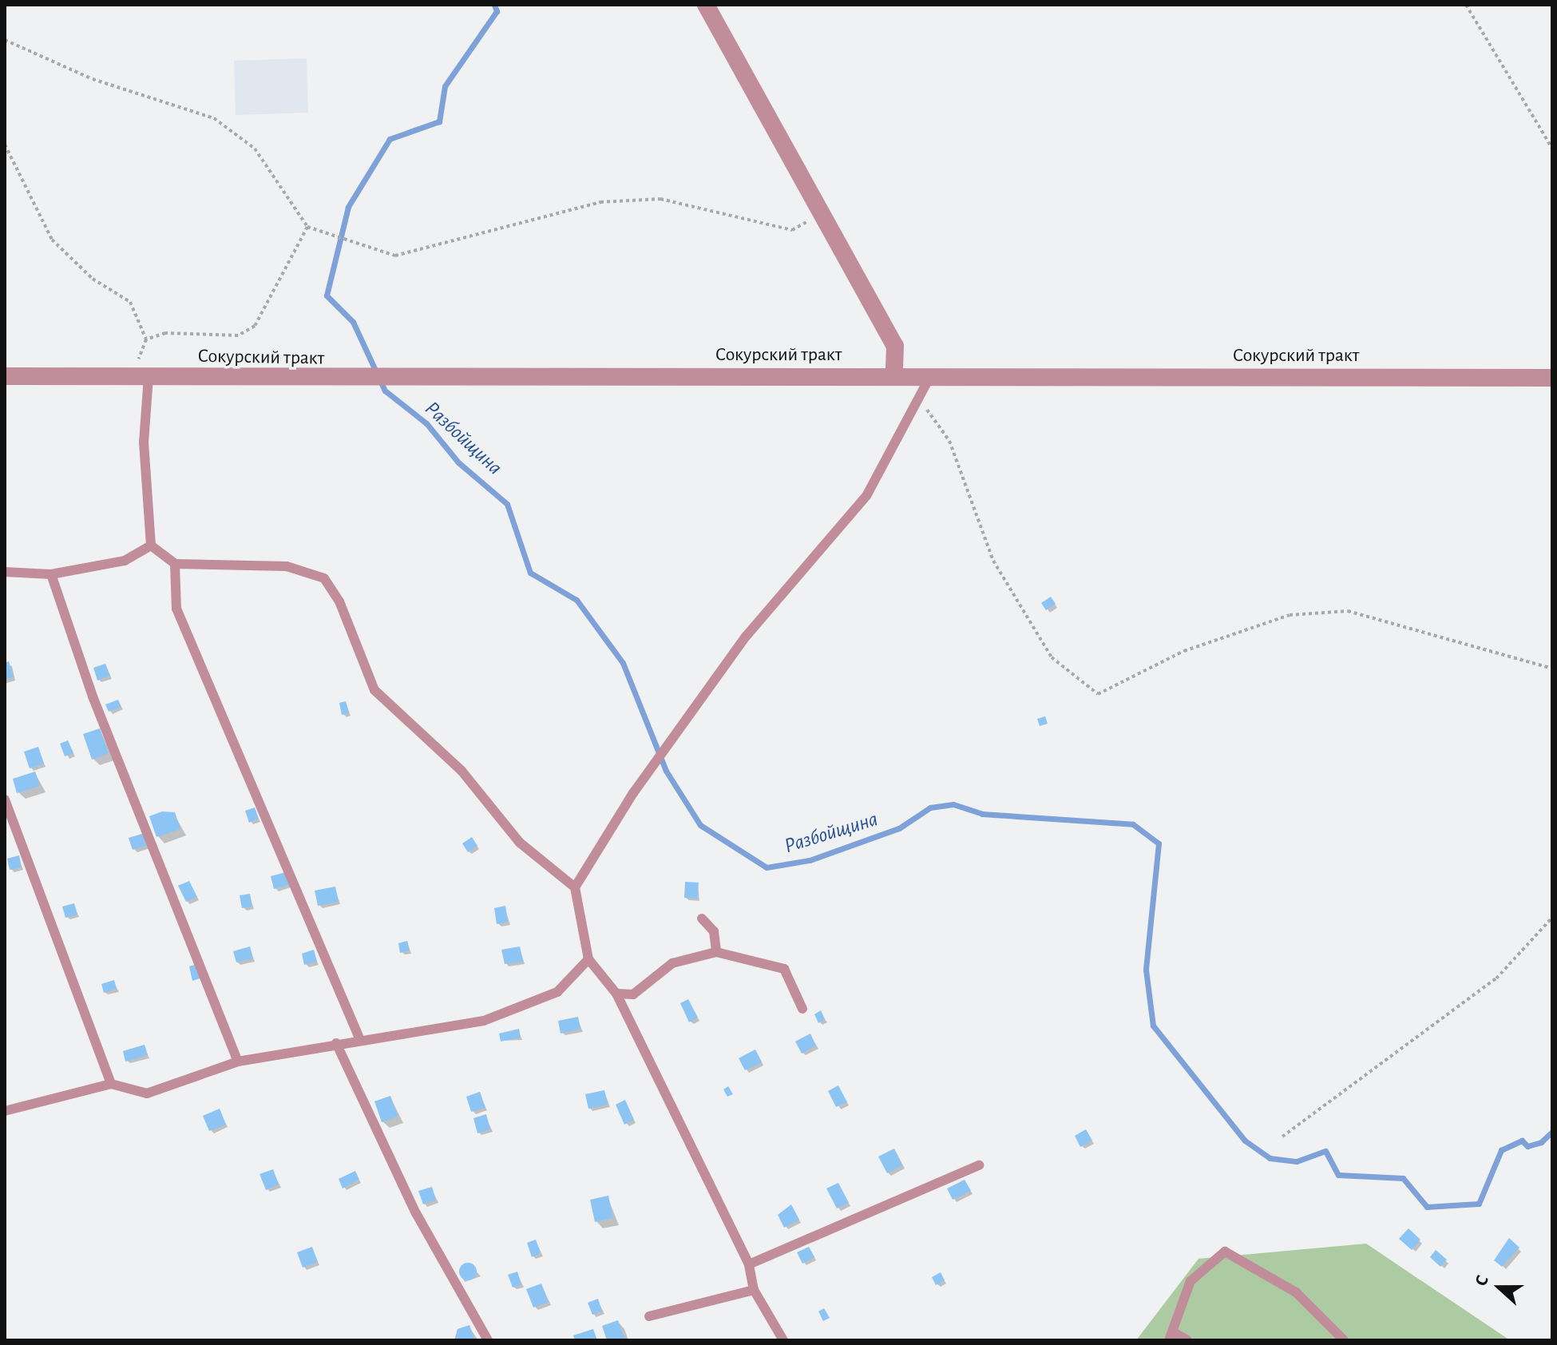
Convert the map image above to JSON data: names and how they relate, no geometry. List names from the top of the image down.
{
  "streets": {
    "street": ["Сокурский тракт"]
  },
  "water": ["Разбойщина"],
  "north": "left"
}
